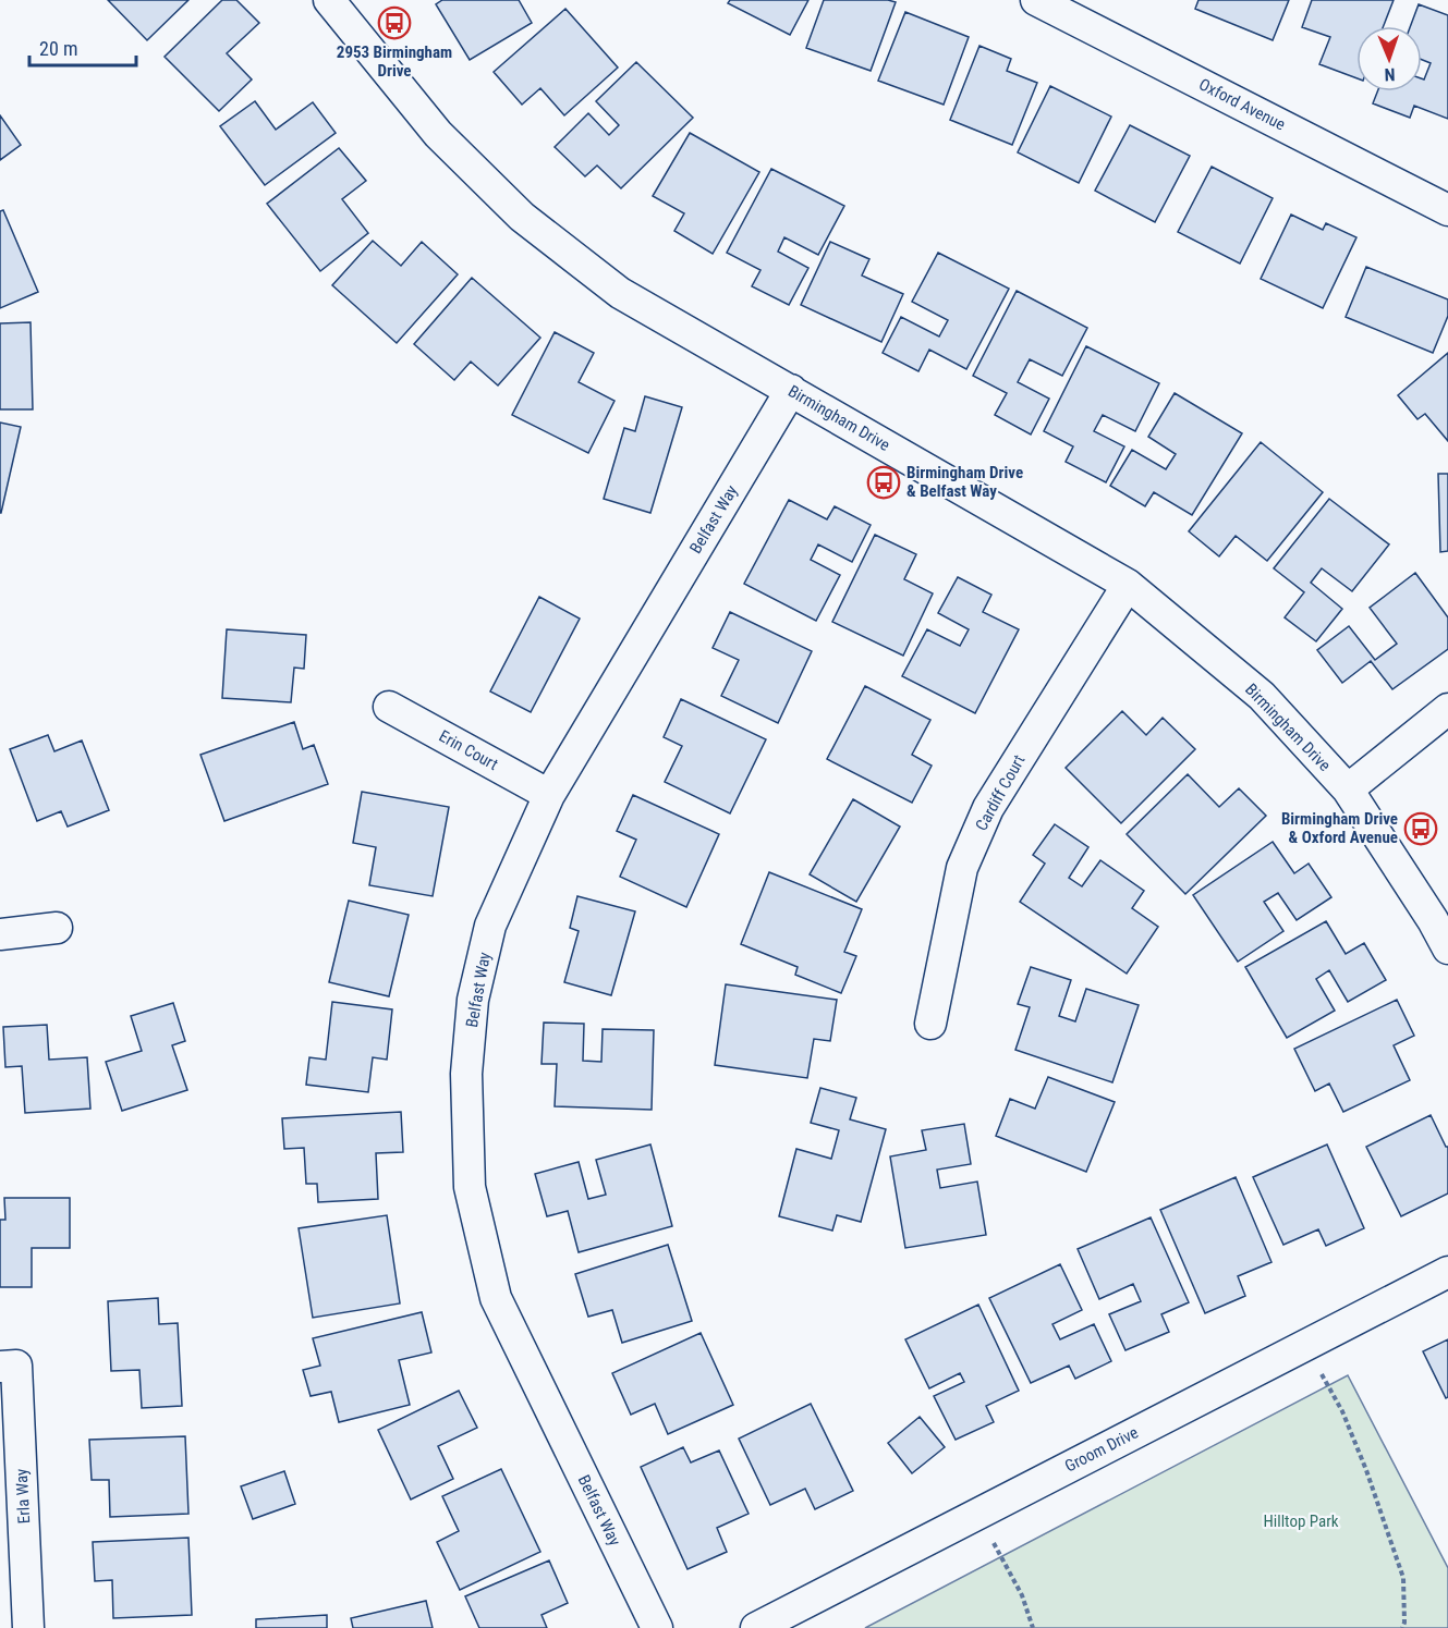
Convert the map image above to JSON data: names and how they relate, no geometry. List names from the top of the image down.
{
  "streets": {
    "street": [
      "Oxford Avenue",
      "Birmingham Drive",
      "Belfast Way",
      "Erin Court",
      "Cardiff Court",
      "Groom Drive",
      "Erla Way"
    ]
  },
  "crossings": [
    ["Birmingham Drive", "Belfast Way"],
    ["Birmingham Drive", "Cardiff Court"],
    ["Belfast Way", "Erin Court"]
  ],
  "parks": ["Hilltop Park"],
  "places": {
    "bus stop": ["2953 Birmingham Drive", "Birmingham Drive & Belfast Way", "Birmingham Drive & Oxford Avenue"]
  },
  "scale_bar": "20 m",
  "north": "bottom"
}
